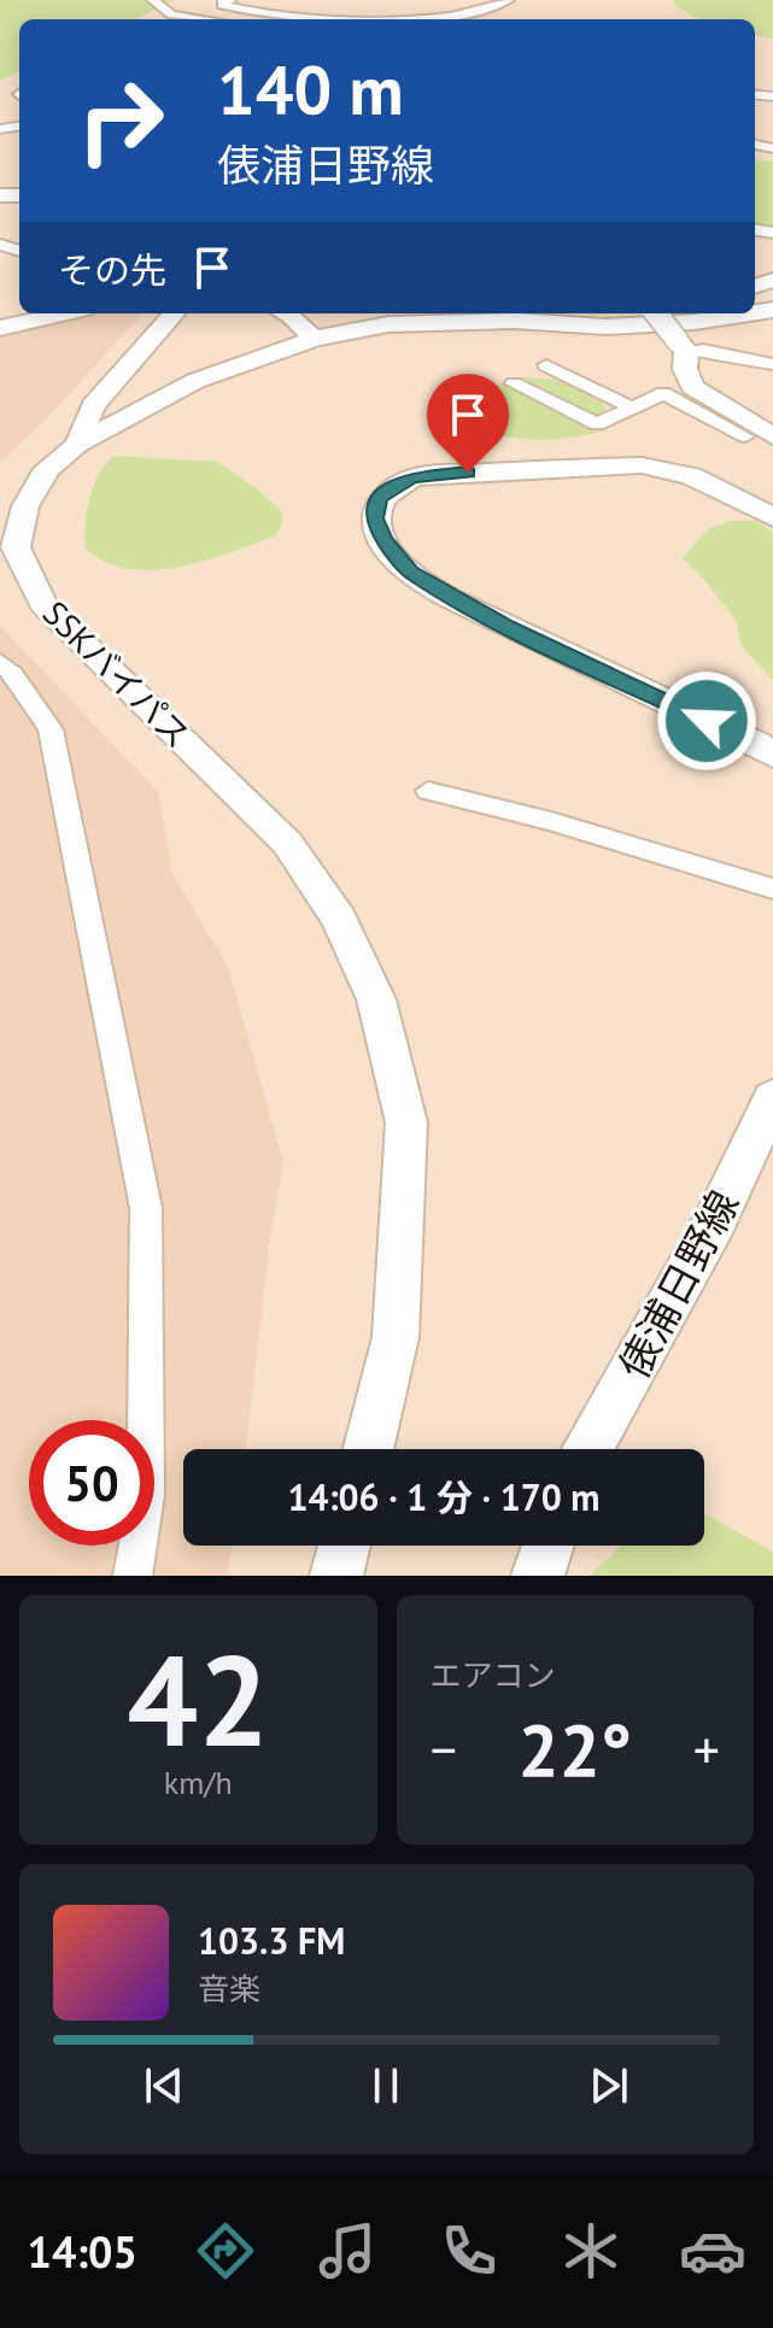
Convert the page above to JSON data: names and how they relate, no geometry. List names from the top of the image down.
{
  "streets": {
    "street": ["SSKバイパス", "俵浦日野線"]
  },
  "page": {
    "turn": ["140 m", "俵浦日野線"],
    "then": "その先",
    "limit": "50",
    "trip": "14:06 · 1 分 · 170 m",
    "tile": [
      ["42", "km/h"],
      "エアコン"
    ],
    "heat": ["−", "22°", "+"],
    "song": ["103.3 FM", "音楽"],
    "tabs": "14:05"
  }
}
